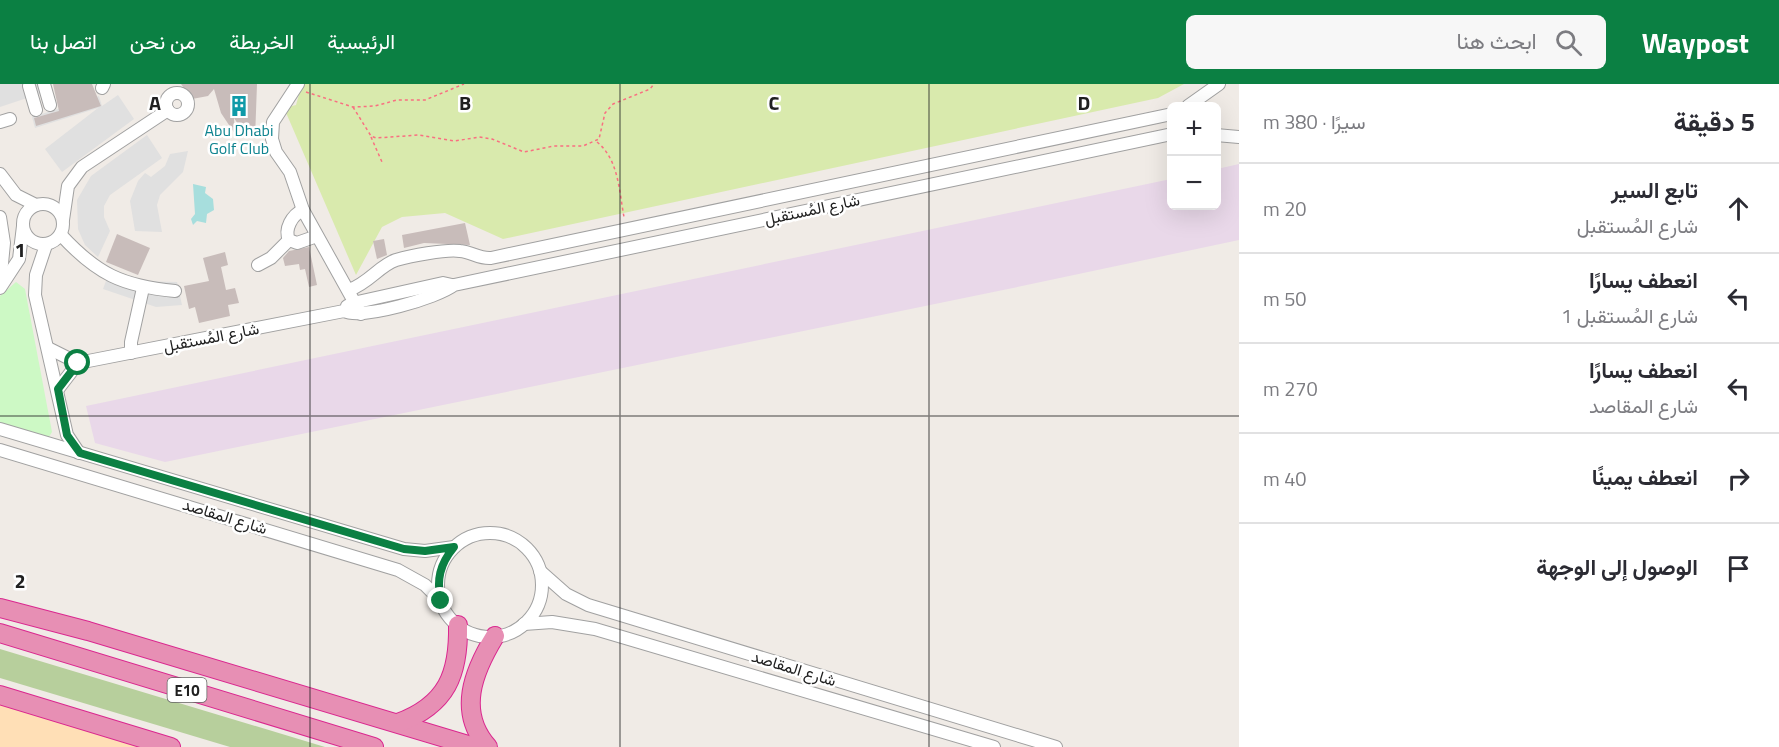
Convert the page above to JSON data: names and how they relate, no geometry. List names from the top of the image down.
{
  "streets": {
    "highway": ["E10"],
    "street": ["شارع المُستقبل", "شارع المقاصد"]
  },
  "places": {
    "building": ["Abu Dhabi Golf Club"]
  },
  "page": {
    "header": "Waypost",
    "search": "ابحث هنا",
    "nav": [
      "الرئيسية",
      "الخريطة",
      "من نحن",
      "اتصل بنا"
    ],
    "heading": ["5 دقيقة", "سيرًا · 380 m"],
    "map_buttons": ["+", "−"],
    "list": [
      ["تابع السير", "شارع المُستقبل", "20 m"],
      ["انعطف يسارًا", "شارع المُستقبل 1", "50 m"],
      ["انعطف يسارًا", "شارع المقاصد", "270 m"],
      ["انعطف يمينًا", "40 m"],
      "الوصول إلى الوجهة"
    ]
  },
  "grid": {
    "columns": [
      "A",
      "B",
      "C",
      "D"
    ],
    "rows": ["1", "2"]
  }
}
